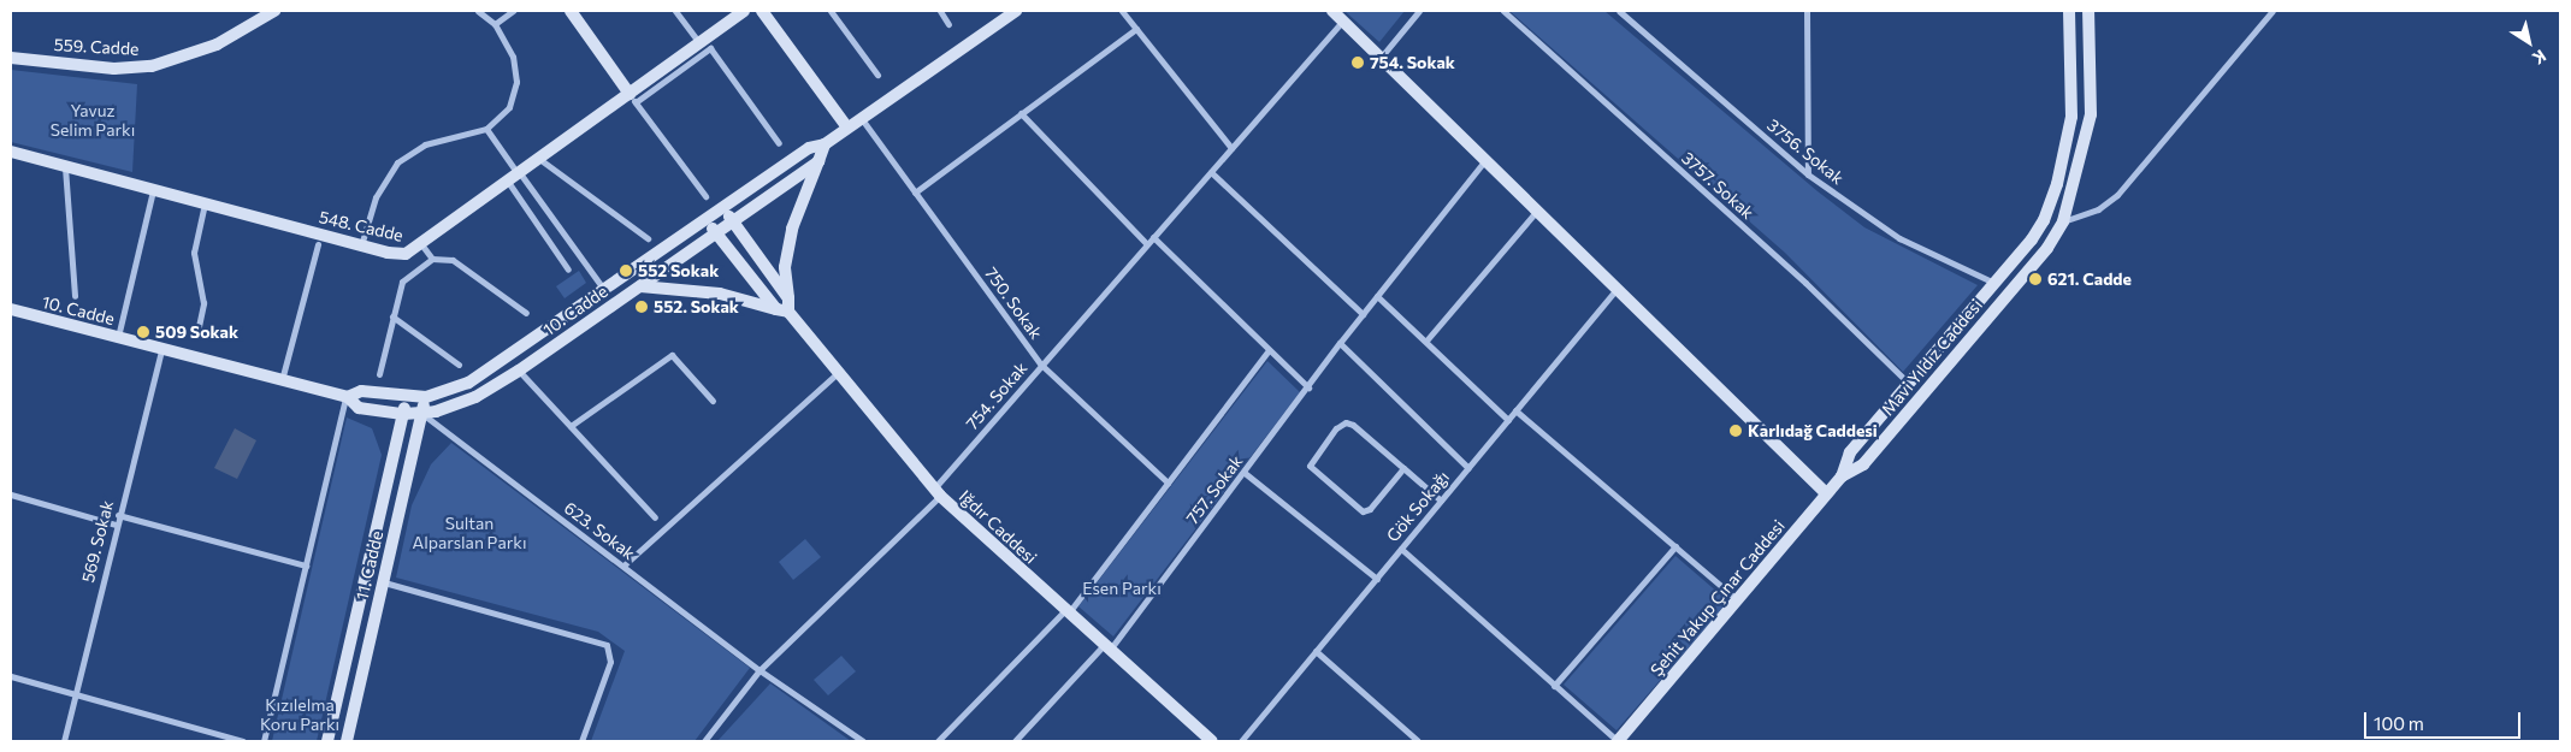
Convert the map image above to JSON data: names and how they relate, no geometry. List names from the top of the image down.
{
  "streets": {
    "main road": [
      "559. Cadde",
      "548. Cadde",
      "10. Cadde",
      "Mavi Yıldız Caddesi",
      "Iğdır Caddesi",
      "11. Cadde",
      "Şehit Yakup Çınar Caddesi"
    ],
    "street": [
      "3756. Sokak",
      "3757. Sokak",
      "750. Sokak",
      "754. Sokak",
      "757. Sokak",
      "Gök Sokağı",
      "623. Sokak",
      "569. Sokak"
    ]
  },
  "crossings": [
    ["3756. Sokak", "Mavi Yıldız Caddesi"],
    ["3757. Sokak", "Mavi Yıldız Caddesi"],
    ["750. Sokak", "10. Cadde"],
    ["750. Sokak", "754. Sokak"],
    ["10. Cadde", "Iğdır Caddesi"],
    ["10. Cadde", "623. Sokak"],
    ["10. Cadde", "569. Sokak"],
    ["10. Cadde", "11. Cadde"],
    ["Mavi Yıldız Caddesi", "Şehit Yakup Çınar Caddesi"],
    ["754. Sokak", "Iğdır Caddesi"],
    ["754. Sokak", "623. Sokak"],
    ["757. Sokak", "Iğdır Caddesi"],
    ["623. Sokak", "11. Cadde"]
  ],
  "parks": [
    "Yavuz Selim Parkı",
    "Sultan Alparslan Parkı",
    "Esen Parkı",
    "Kızılelma Koru Parkı"
  ],
  "places": [
    "754. Sokak",
    "552 Sokak",
    "621. Cadde",
    "552. Sokak",
    "509 Sokak",
    "Karlıdağ Caddesi"
  ],
  "scale_bar": "100 m",
  "north": "bottom right"
}
